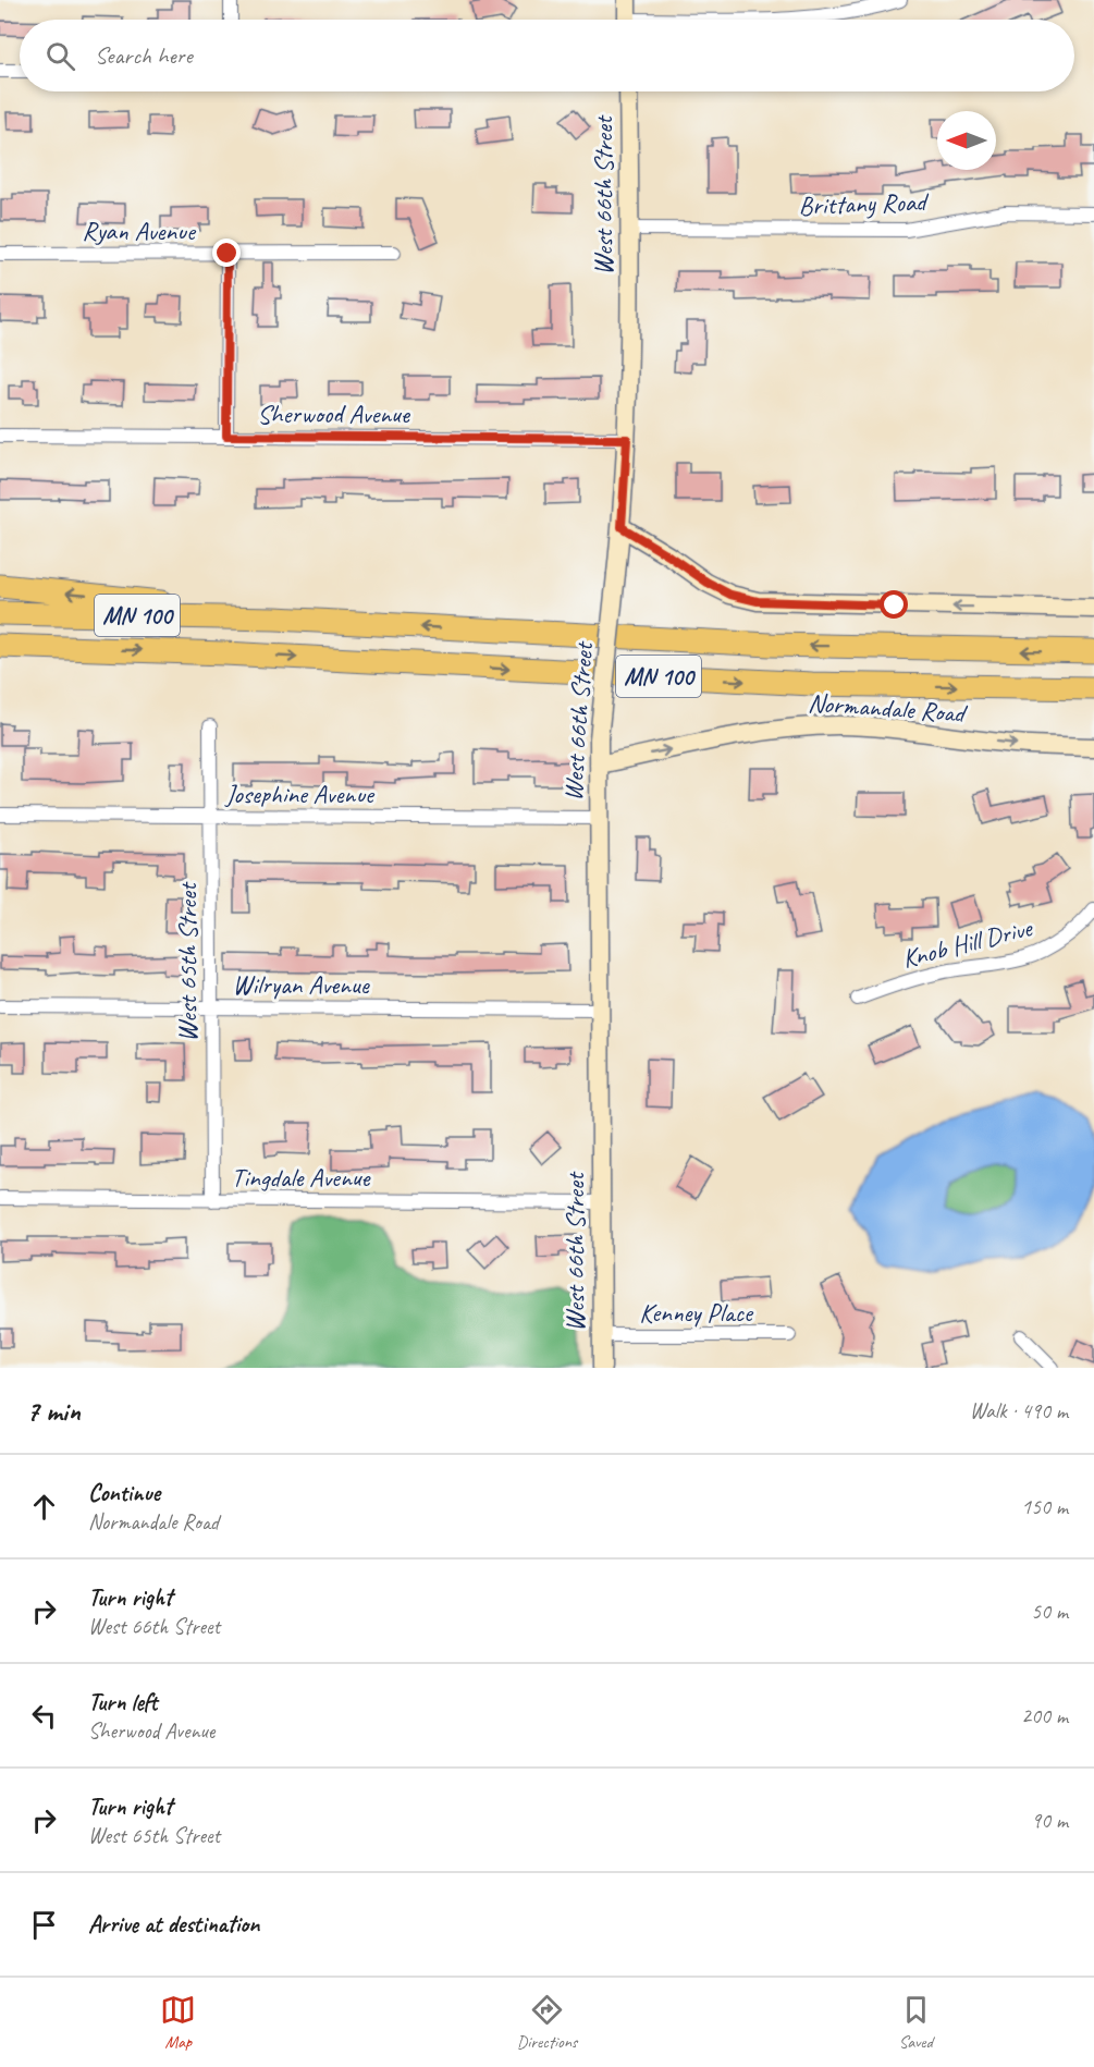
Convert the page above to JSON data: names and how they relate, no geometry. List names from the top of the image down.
{
  "streets": {
    "highway": ["MN 100"],
    "street": [
      "West 66th Street",
      "Brittany Road",
      "Ryan Avenue",
      "Sherwood Avenue",
      "Normandale Road",
      "Josephine Avenue",
      "Knob Hill Drive",
      "West 65th Street",
      "Wilryan Avenue",
      "Tingdale Avenue",
      "Kenney Place"
    ]
  },
  "crossings": [
    ["West 66th Street", "Brittany Road"],
    ["West 66th Street", "Sherwood Avenue"],
    ["West 66th Street", "Normandale Road"],
    ["West 66th Street", "Josephine Avenue"],
    ["West 66th Street", "Wilryan Avenue"],
    ["West 66th Street", "Tingdale Avenue"],
    ["West 66th Street", "Kenney Place"],
    ["Josephine Avenue", "West 65th Street"],
    ["West 65th Street", "Wilryan Avenue"],
    ["West 65th Street", "Tingdale Avenue"]
  ],
  "north": "left",
  "page": {
    "search": "Search here",
    "heading": ["7 min", "Walk · 490 m"],
    "list": [
      ["Continue", "Normandale Road", "150 m"],
      ["Turn right", "West 66th Street", "50 m"],
      ["Turn left", "Sherwood Avenue", "200 m"],
      ["Turn right", "West 65th Street", "90 m"],
      "Arrive at destination"
    ],
    "nav": ["Map", "Directions", "Saved"]
  }
}
